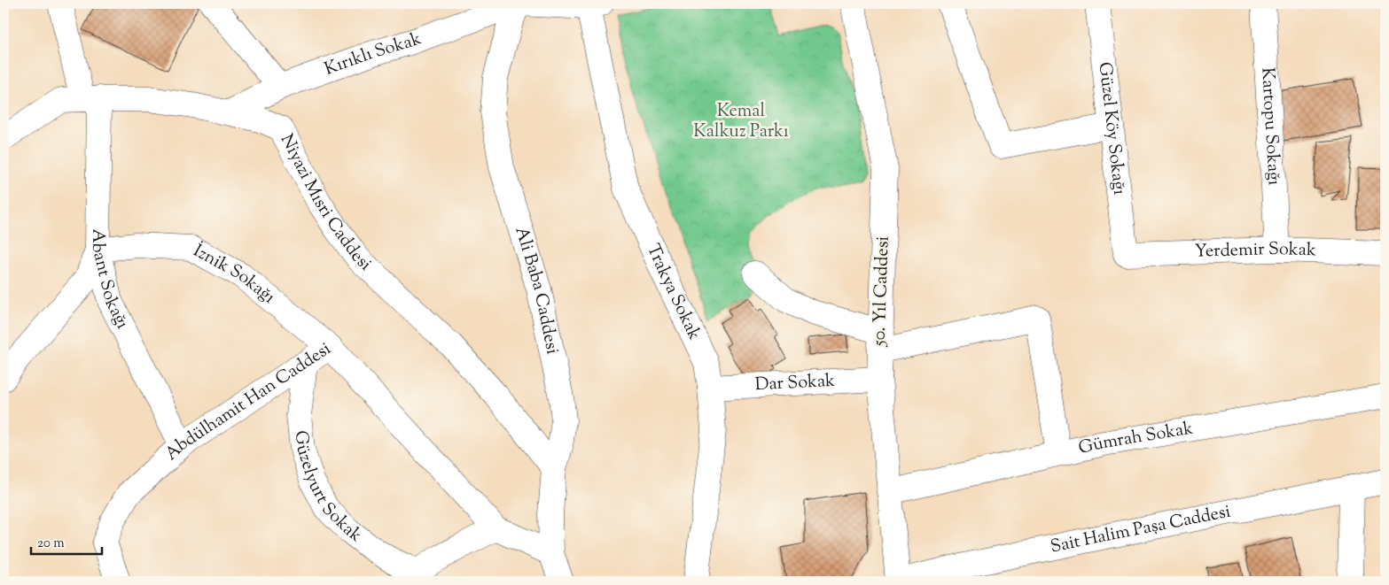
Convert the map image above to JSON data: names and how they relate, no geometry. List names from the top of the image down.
{
  "streets": {
    "street": [
      "Kırıklı Sokak",
      "Kartopu Sokağı",
      "Güzel Köy Sokağı",
      "Niyazi Mısri Caddesi",
      "Yerdemir Sokak",
      "İznik Sokağı",
      "Abant Sokağı",
      "Ali Baba Caddesi",
      "50. Yıl Caddesi",
      "Trakya Sokak",
      "Dar Sokak",
      "Abdülhamit Han Caddesi",
      "Gümrah Sokak",
      "Güzelyurt Sokak",
      "Sait Halim Paşa Caddesi"
    ]
  },
  "crossings": [
    ["Kırıklı Sokak", "Niyazi Mısri Caddesi"],
    ["Kırıklı Sokak", "Ali Baba Caddesi"],
    ["Kartopu Sokağı", "Yerdemir Sokak"],
    ["Güzel Köy Sokağı", "Yerdemir Sokak"],
    ["Niyazi Mısri Caddesi", "Abant Sokağı"],
    ["Niyazi Mısri Caddesi", "Ali Baba Caddesi"],
    ["İznik Sokağı", "Abant Sokağı"],
    ["İznik Sokağı", "Abdülhamit Han Caddesi"],
    ["Abant Sokağı", "Abdülhamit Han Caddesi"],
    ["Ali Baba Caddesi", "Abdülhamit Han Caddesi"],
    ["50. Yıl Caddesi", "Dar Sokak"],
    ["50. Yıl Caddesi", "Gümrah Sokak"],
    ["50. Yıl Caddesi", "Sait Halim Paşa Caddesi"],
    ["Trakya Sokak", "Dar Sokak"],
    ["Abdülhamit Han Caddesi", "Güzelyurt Sokak"]
  ],
  "parks": ["Kemal Kalkuz Parkı"],
  "scale_bar": "20 m"
}
